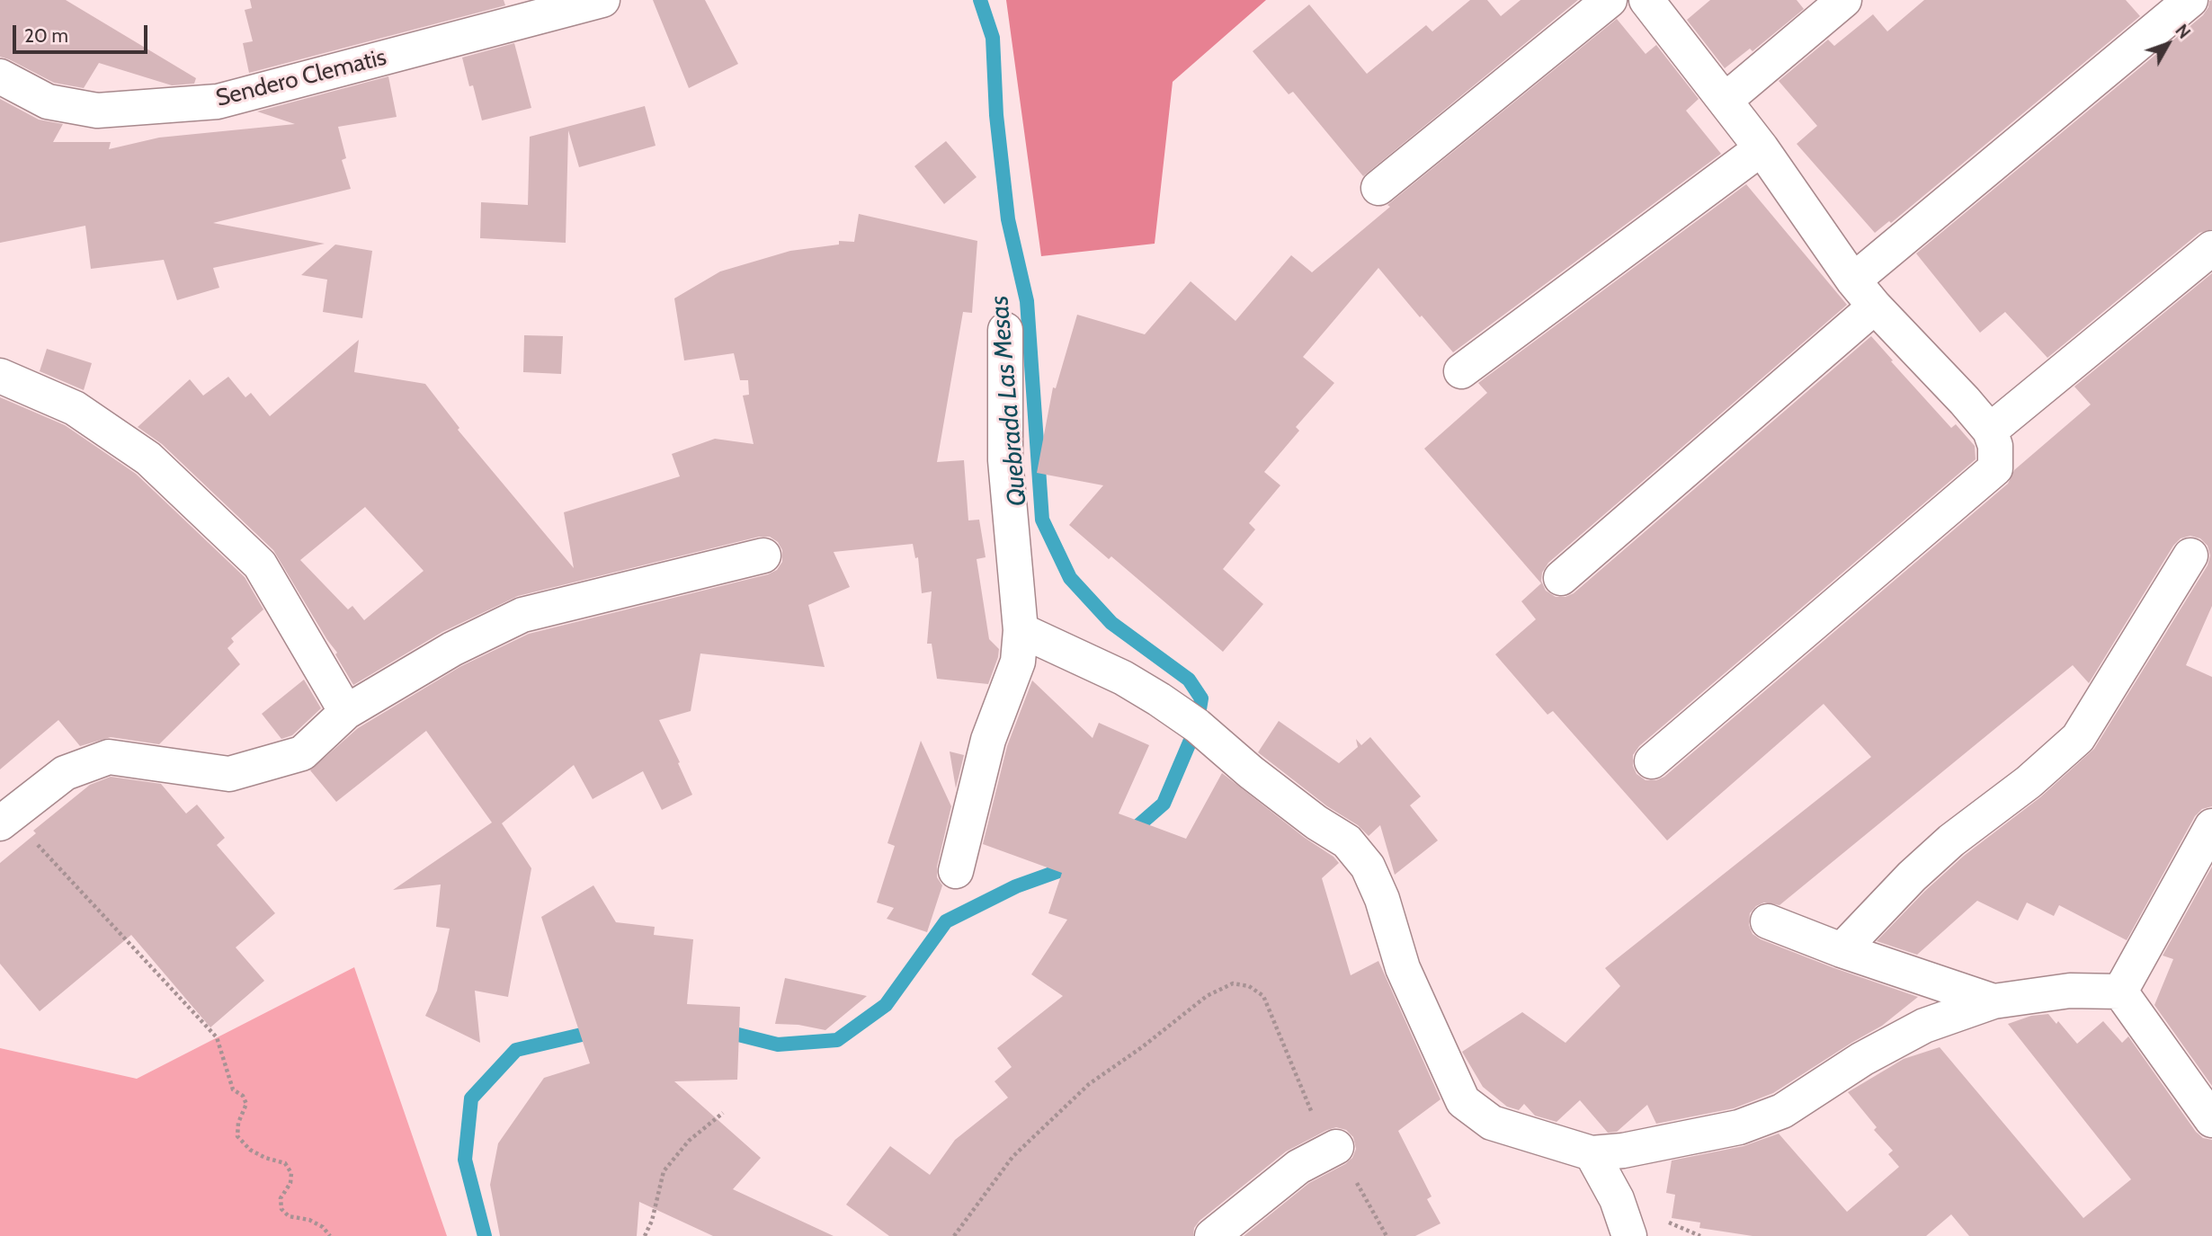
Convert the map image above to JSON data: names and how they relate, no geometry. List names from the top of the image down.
{
  "streets": {
    "street": ["Sendero Clematis"]
  },
  "water": ["Quebrada Las Mesas"],
  "scale_bar": "20 m",
  "north": "top right"
}
